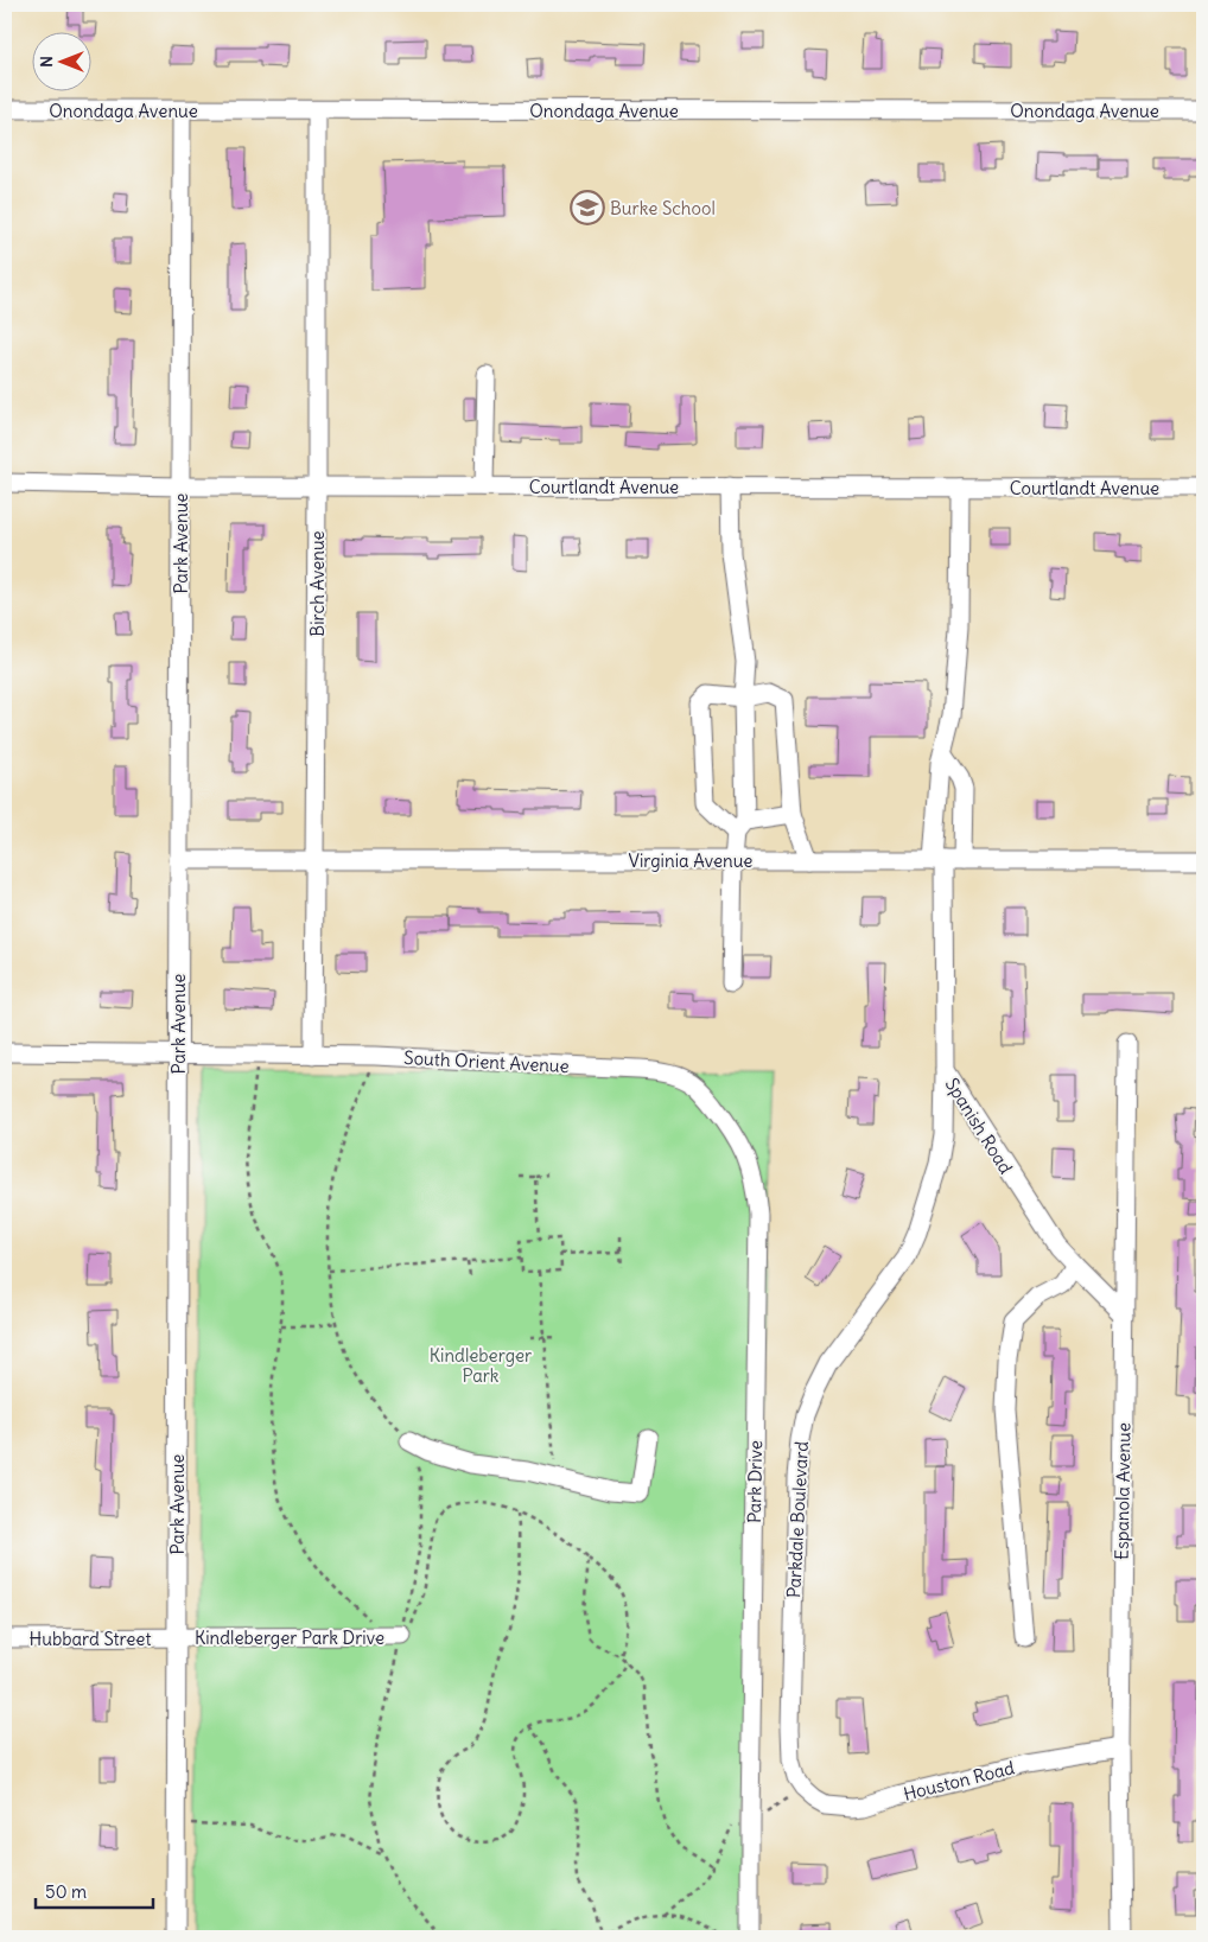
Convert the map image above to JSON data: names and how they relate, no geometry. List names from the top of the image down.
{
  "streets": {
    "street": [
      "Onondaga Avenue",
      "Courtlandt Avenue",
      "Park Avenue",
      "Birch Avenue",
      "Virginia Avenue",
      "South Orient Avenue",
      "Spanish Road",
      "Park Drive",
      "Espanola Avenue",
      "Parkdale Boulevard",
      "Kindleberger Park Drive",
      "Hubbard Street",
      "Houston Road"
    ]
  },
  "crossings": [
    ["Onondaga Avenue", "Park Avenue"],
    ["Onondaga Avenue", "Birch Avenue"],
    ["Courtlandt Avenue", "Park Avenue"],
    ["Courtlandt Avenue", "Birch Avenue"],
    ["Courtlandt Avenue", "Spanish Road"],
    ["Park Avenue", "Virginia Avenue"],
    ["Park Avenue", "South Orient Avenue"],
    ["Park Avenue", "Kindleberger Park Drive"],
    ["Park Avenue", "Hubbard Street"],
    ["Birch Avenue", "Virginia Avenue"],
    ["Birch Avenue", "South Orient Avenue"],
    ["Virginia Avenue", "Spanish Road"],
    ["South Orient Avenue", "Park Drive"],
    ["South Orient Avenue", "Kindleberger Park Drive"],
    ["Spanish Road", "Espanola Avenue"],
    ["Spanish Road", "Parkdale Boulevard"],
    ["Espanola Avenue", "Houston Road"],
    ["Parkdale Boulevard", "Houston Road"],
    ["Kindleberger Park Drive", "Hubbard Street"]
  ],
  "parks": ["Kindleberger Park"],
  "places": {
    "school or university": ["Burke School"]
  },
  "scale_bar": "50 m",
  "north": "left"
}
